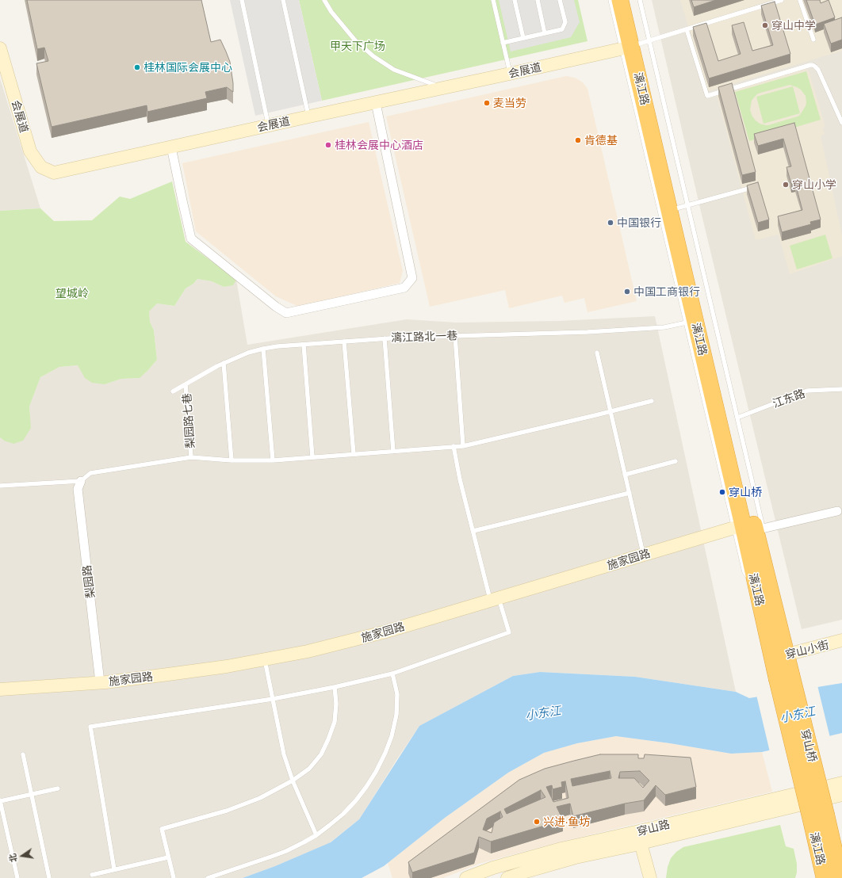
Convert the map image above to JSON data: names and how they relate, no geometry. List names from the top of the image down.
{
  "streets": {
    "highway": ["漓江路", "穿山桥"],
    "street": [
      "会展道",
      "施家园路",
      "梨园路",
      "穿山小街",
      "穿山路"
    ],
    "lane": ["漓江路北一巷", "江东路", "梨园路七巷"]
  },
  "crossings": [
    ["会展道", "漓江路"],
    ["漓江路", "施家园路"],
    ["漓江路", "穿山小街"],
    ["漓江路", "穿山桥"],
    ["漓江路北一巷", "梨园路七巷"],
    ["施家园路", "梨园路"]
  ],
  "water": ["小东江"],
  "parks": ["甲天下广场", "望城岭"],
  "places": [
    "穿山中学",
    "桂林国际会展中心",
    "麦当劳",
    "肯德基",
    "桂林会展中心酒店",
    "穿山小学",
    "中国银行",
    "中国工商银行",
    "穿山桥",
    "兴进·鱼坊"
  ],
  "north": "left"
}
